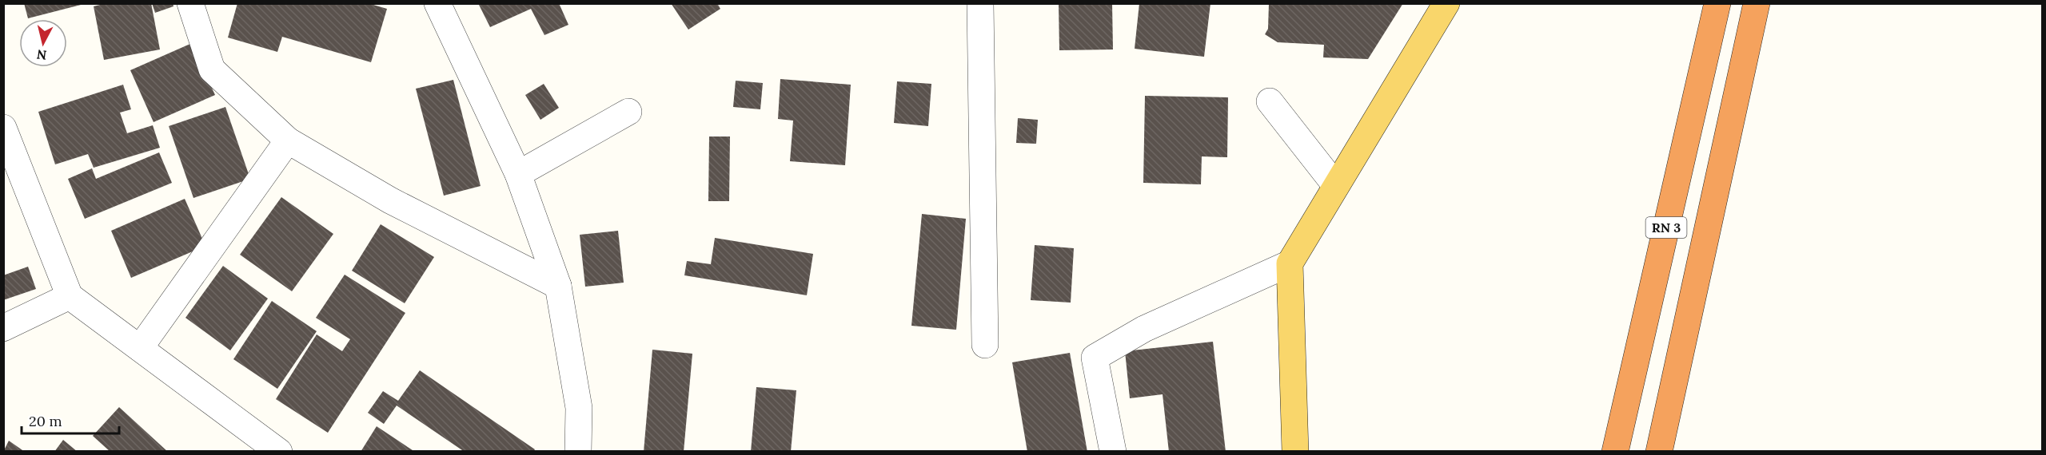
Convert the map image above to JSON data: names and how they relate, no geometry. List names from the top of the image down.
{
  "streets": {
    "highway": ["RN 3"]
  },
  "scale_bar": "20 m",
  "north": "bottom"
}
